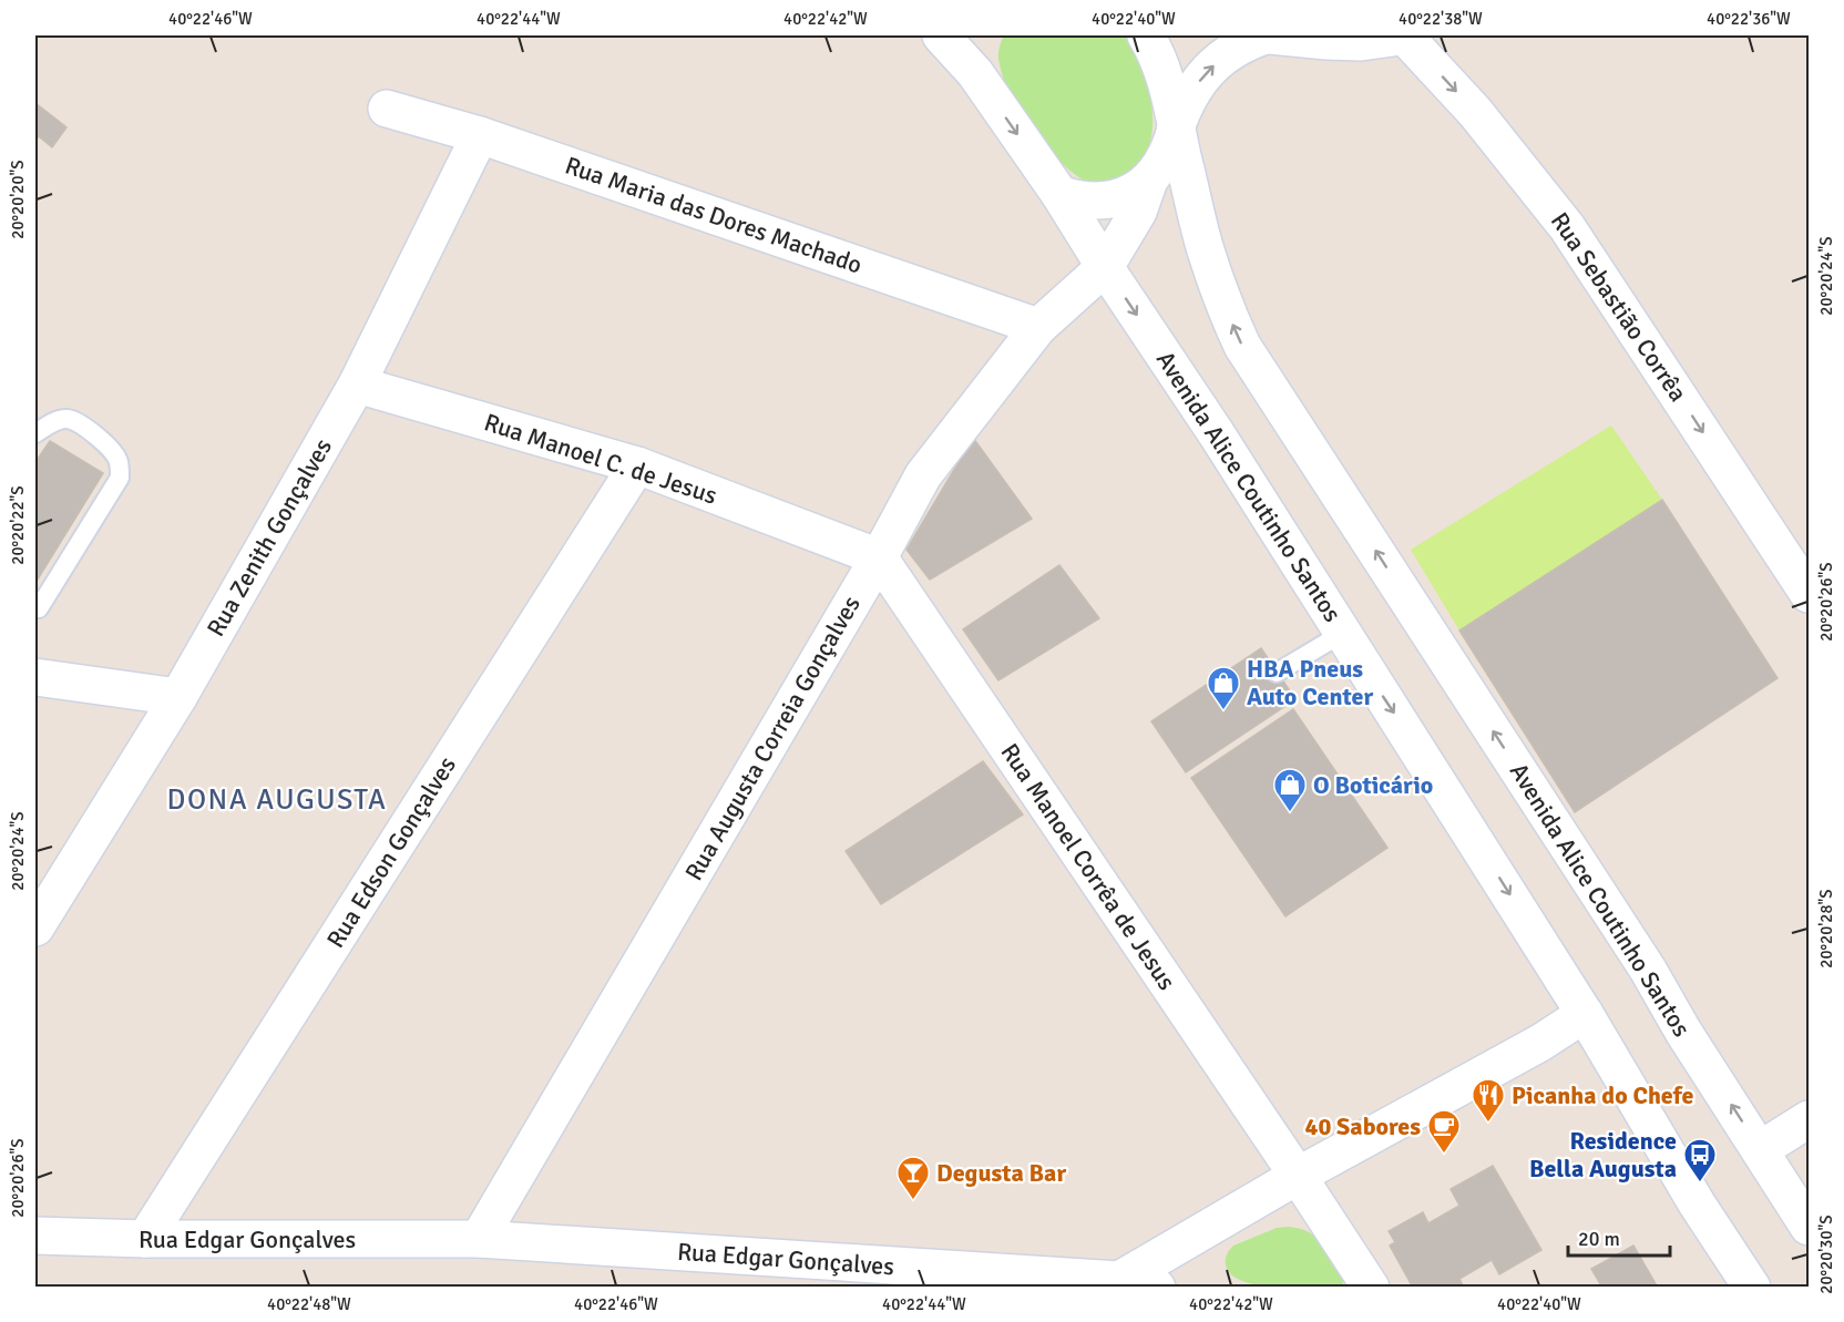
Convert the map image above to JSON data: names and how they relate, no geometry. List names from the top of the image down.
{
  "streets": {
    "street": [
      "Rua Maria das Dores Machado",
      "Rua Sebastião Corrêa",
      "Rua Manoel C. de Jesus",
      "Avenida Alice Coutinho Santos",
      "Rua Zenith Gonçalves",
      "Rua Augusta Correia Gonçalves",
      "Rua Edson Gonçalves",
      "Rua Manoel Corrêa de Jesus",
      "Rua Edgar Gonçalves"
    ]
  },
  "crossings": [
    ["Rua Maria das Dores Machado", "Rua Zenith Gonçalves"],
    ["Rua Maria das Dores Machado", "Rua Augusta Correia Gonçalves"],
    ["Rua Manoel C. de Jesus", "Rua Zenith Gonçalves"],
    ["Rua Manoel C. de Jesus", "Rua Augusta Correia Gonçalves"],
    ["Rua Manoel C. de Jesus", "Rua Edson Gonçalves"],
    ["Rua Manoel C. de Jesus", "Rua Manoel Corrêa de Jesus"],
    ["Avenida Alice Coutinho Santos", "Rua Augusta Correia Gonçalves"],
    ["Rua Augusta Correia Gonçalves", "Rua Manoel Corrêa de Jesus"],
    ["Rua Augusta Correia Gonçalves", "Rua Edgar Gonçalves"],
    ["Rua Edson Gonçalves", "Rua Edgar Gonçalves"]
  ],
  "one_way": ["Rua Sebastião Corrêa"],
  "districts": ["DONA AUGUSTA"],
  "places": {
    "shop": ["HBA Pneus Auto Center", "O Boticário"],
    "restaurant": ["Picanha do Chefe"],
    "cafe": ["40 Sabores"],
    "bus stop": ["Residence Bella Augusta"],
    "bar": ["Degusta Bar"]
  },
  "scale_bar": "20 m",
  "coordinates": [
    "40°22'46\"W",
    "40°22'44\"W",
    "40°22'42\"W",
    "40°22'40\"W",
    "40°22'38\"W",
    "40°22'36\"W",
    "20°20'20\"S",
    "20°20'24\"S",
    "20°20'22\"S",
    "20°20'26\"S",
    "20°20'28\"S",
    "20°20'30\"S",
    "40°22'48\"W"
  ]
}
